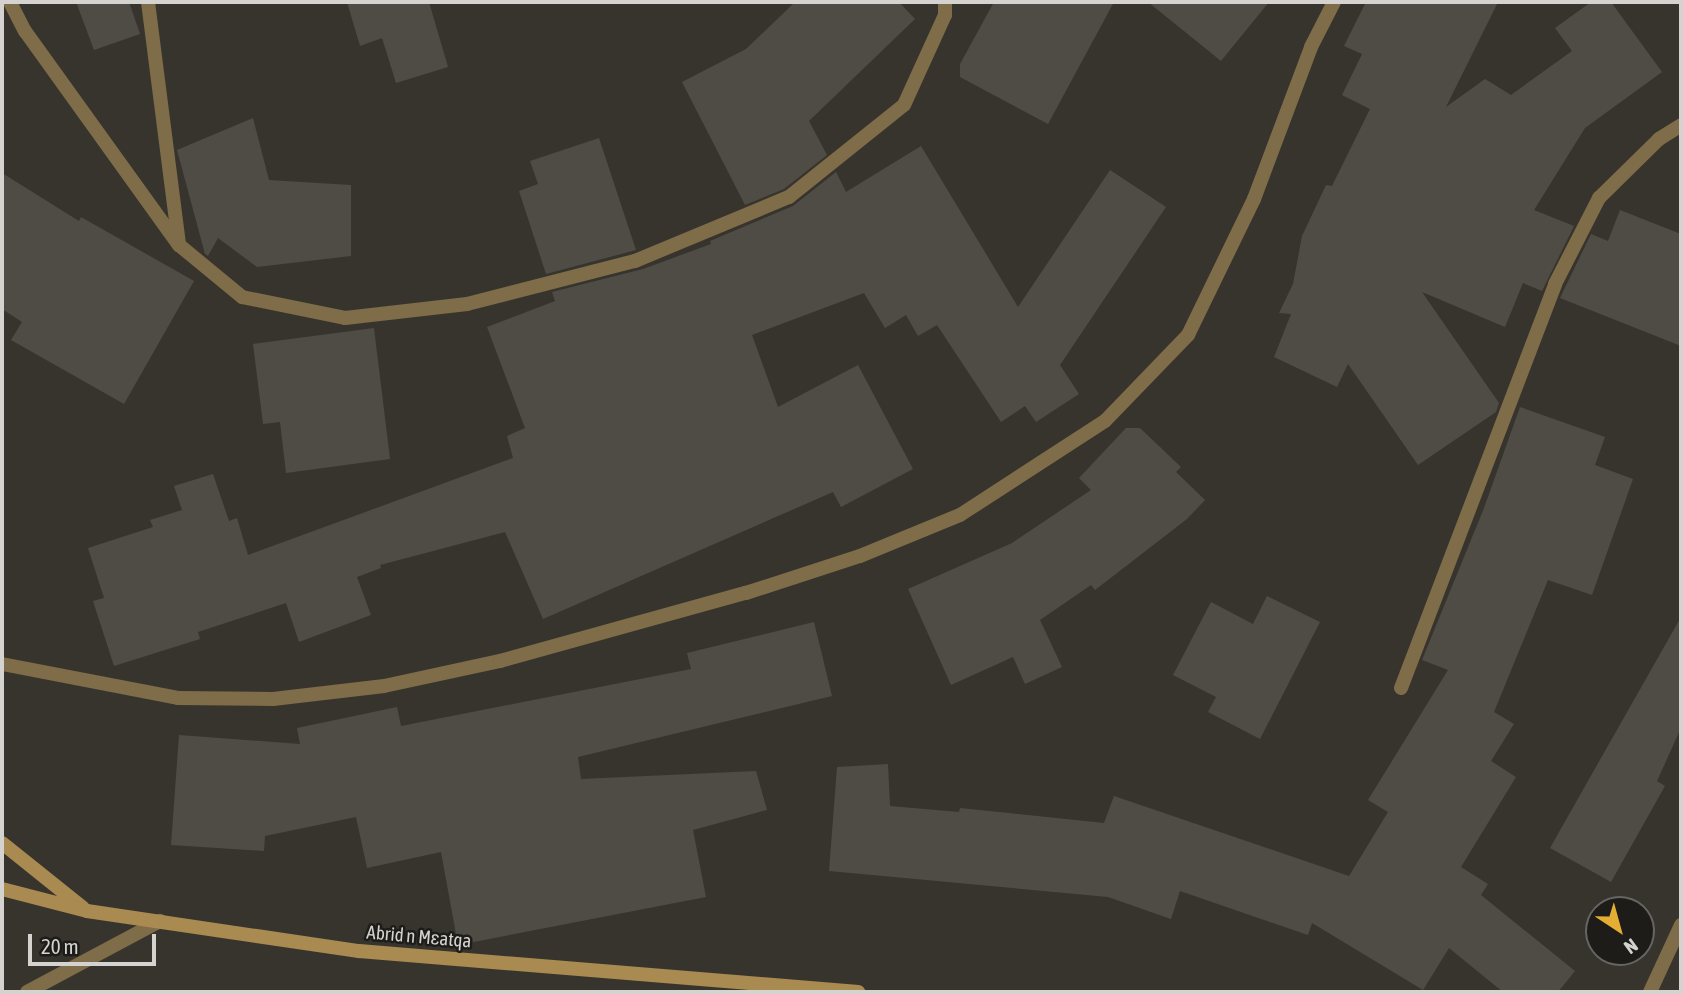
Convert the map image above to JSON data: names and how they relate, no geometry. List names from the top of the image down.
{
  "streets": {
    "main road": ["Abrid n Mɛatqa"]
  },
  "scale_bar": "20 m",
  "north": "bottom right"
}
